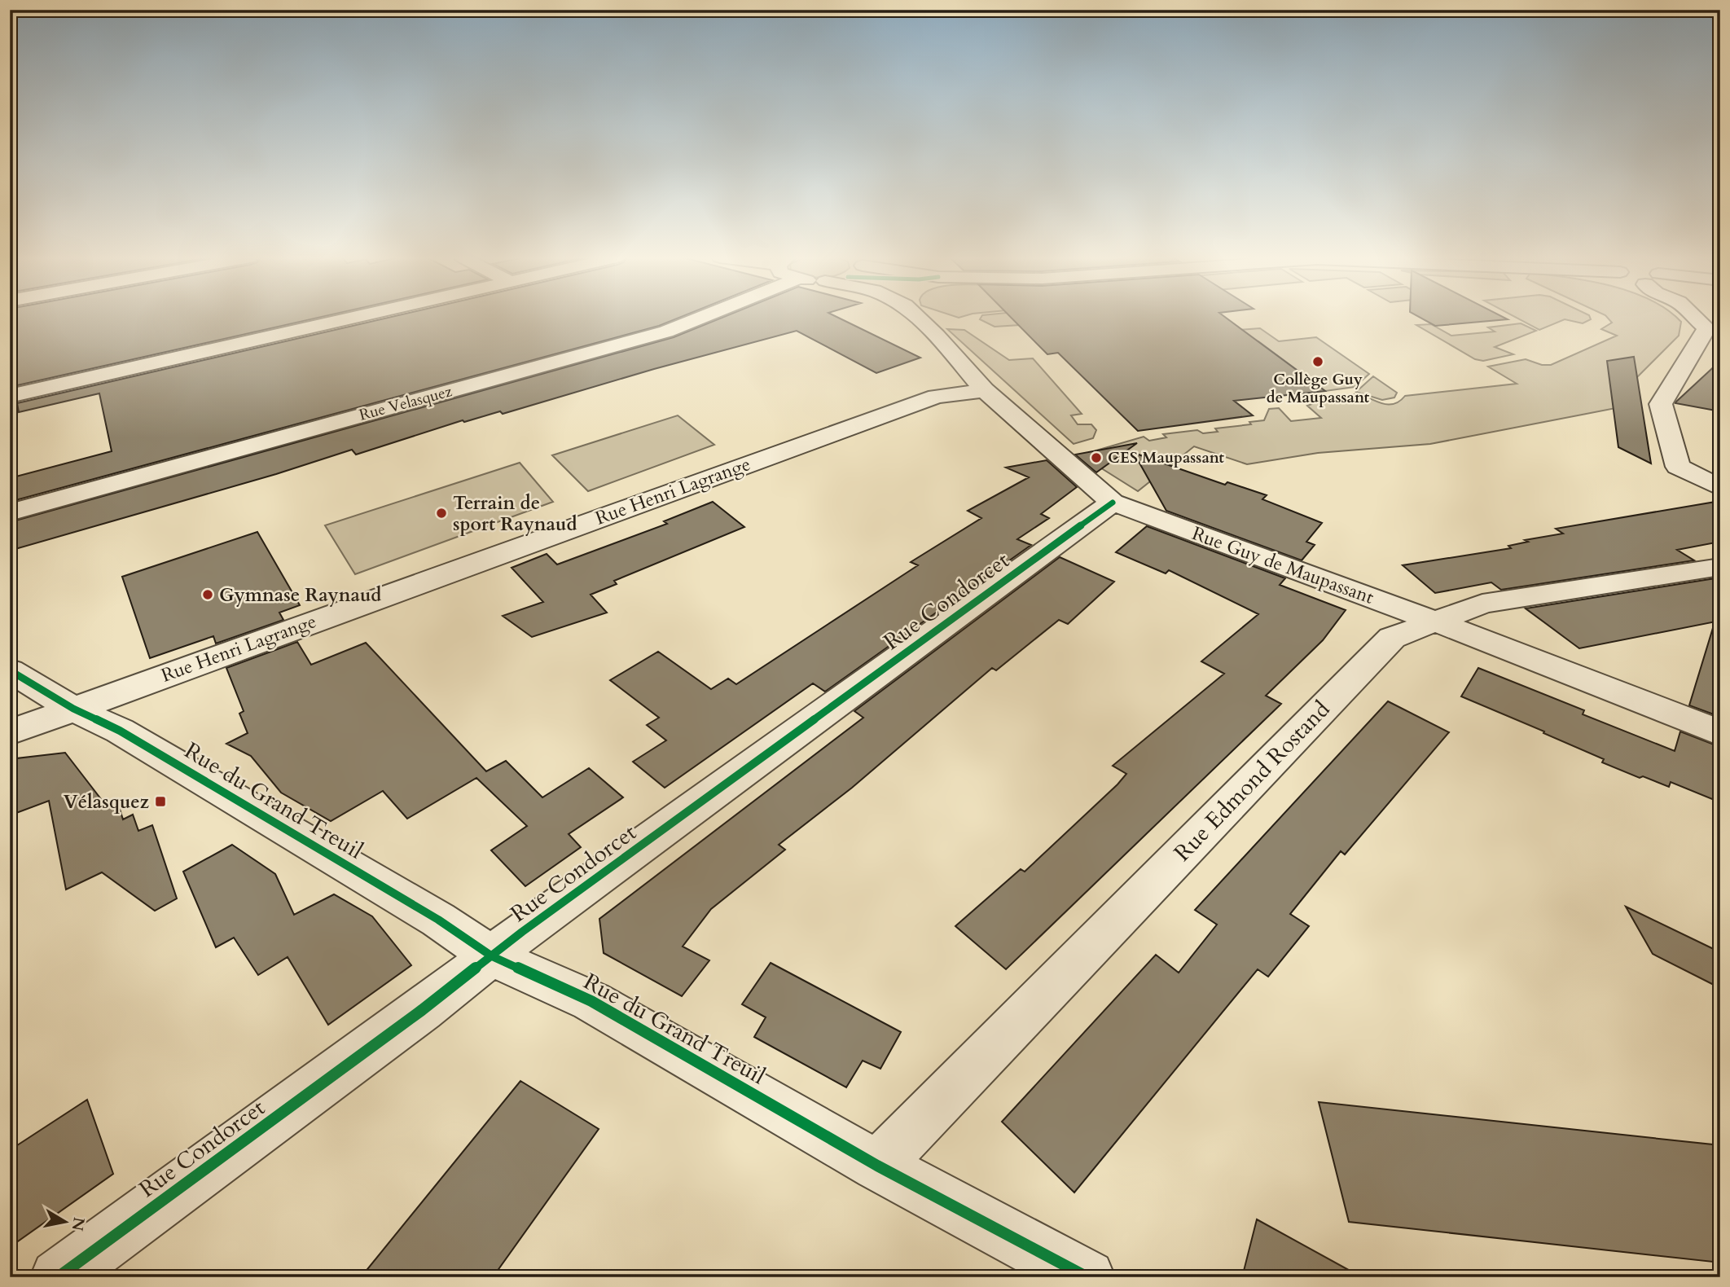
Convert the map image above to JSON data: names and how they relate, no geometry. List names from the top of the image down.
{
  "streets": {
    "street": [
      "Rue Velasquez",
      "Rue Henri Lagrange",
      "Rue Guy de Maupassant",
      "Rue Condorcet",
      "Rue Edmond Rostand",
      "Rue du Grand Treuil"
    ]
  },
  "crossings": [
    ["Rue Henri Lagrange", "Rue Guy de Maupassant"],
    ["Rue Henri Lagrange", "Rue du Grand Treuil"],
    ["Rue Guy de Maupassant", "Rue Condorcet"],
    ["Rue Guy de Maupassant", "Rue Edmond Rostand"],
    ["Rue Condorcet", "Rue du Grand Treuil"],
    ["Rue Edmond Rostand", "Rue du Grand Treuil"]
  ],
  "places": {
    "other": [
      "Collège Guy de Maupassant",
      "CES Maupassant",
      "Terrain de sport Raynaud",
      "Gymnase Raynaud"
    ],
    "transit": ["Vélasquez"]
  },
  "north": "right"
}
